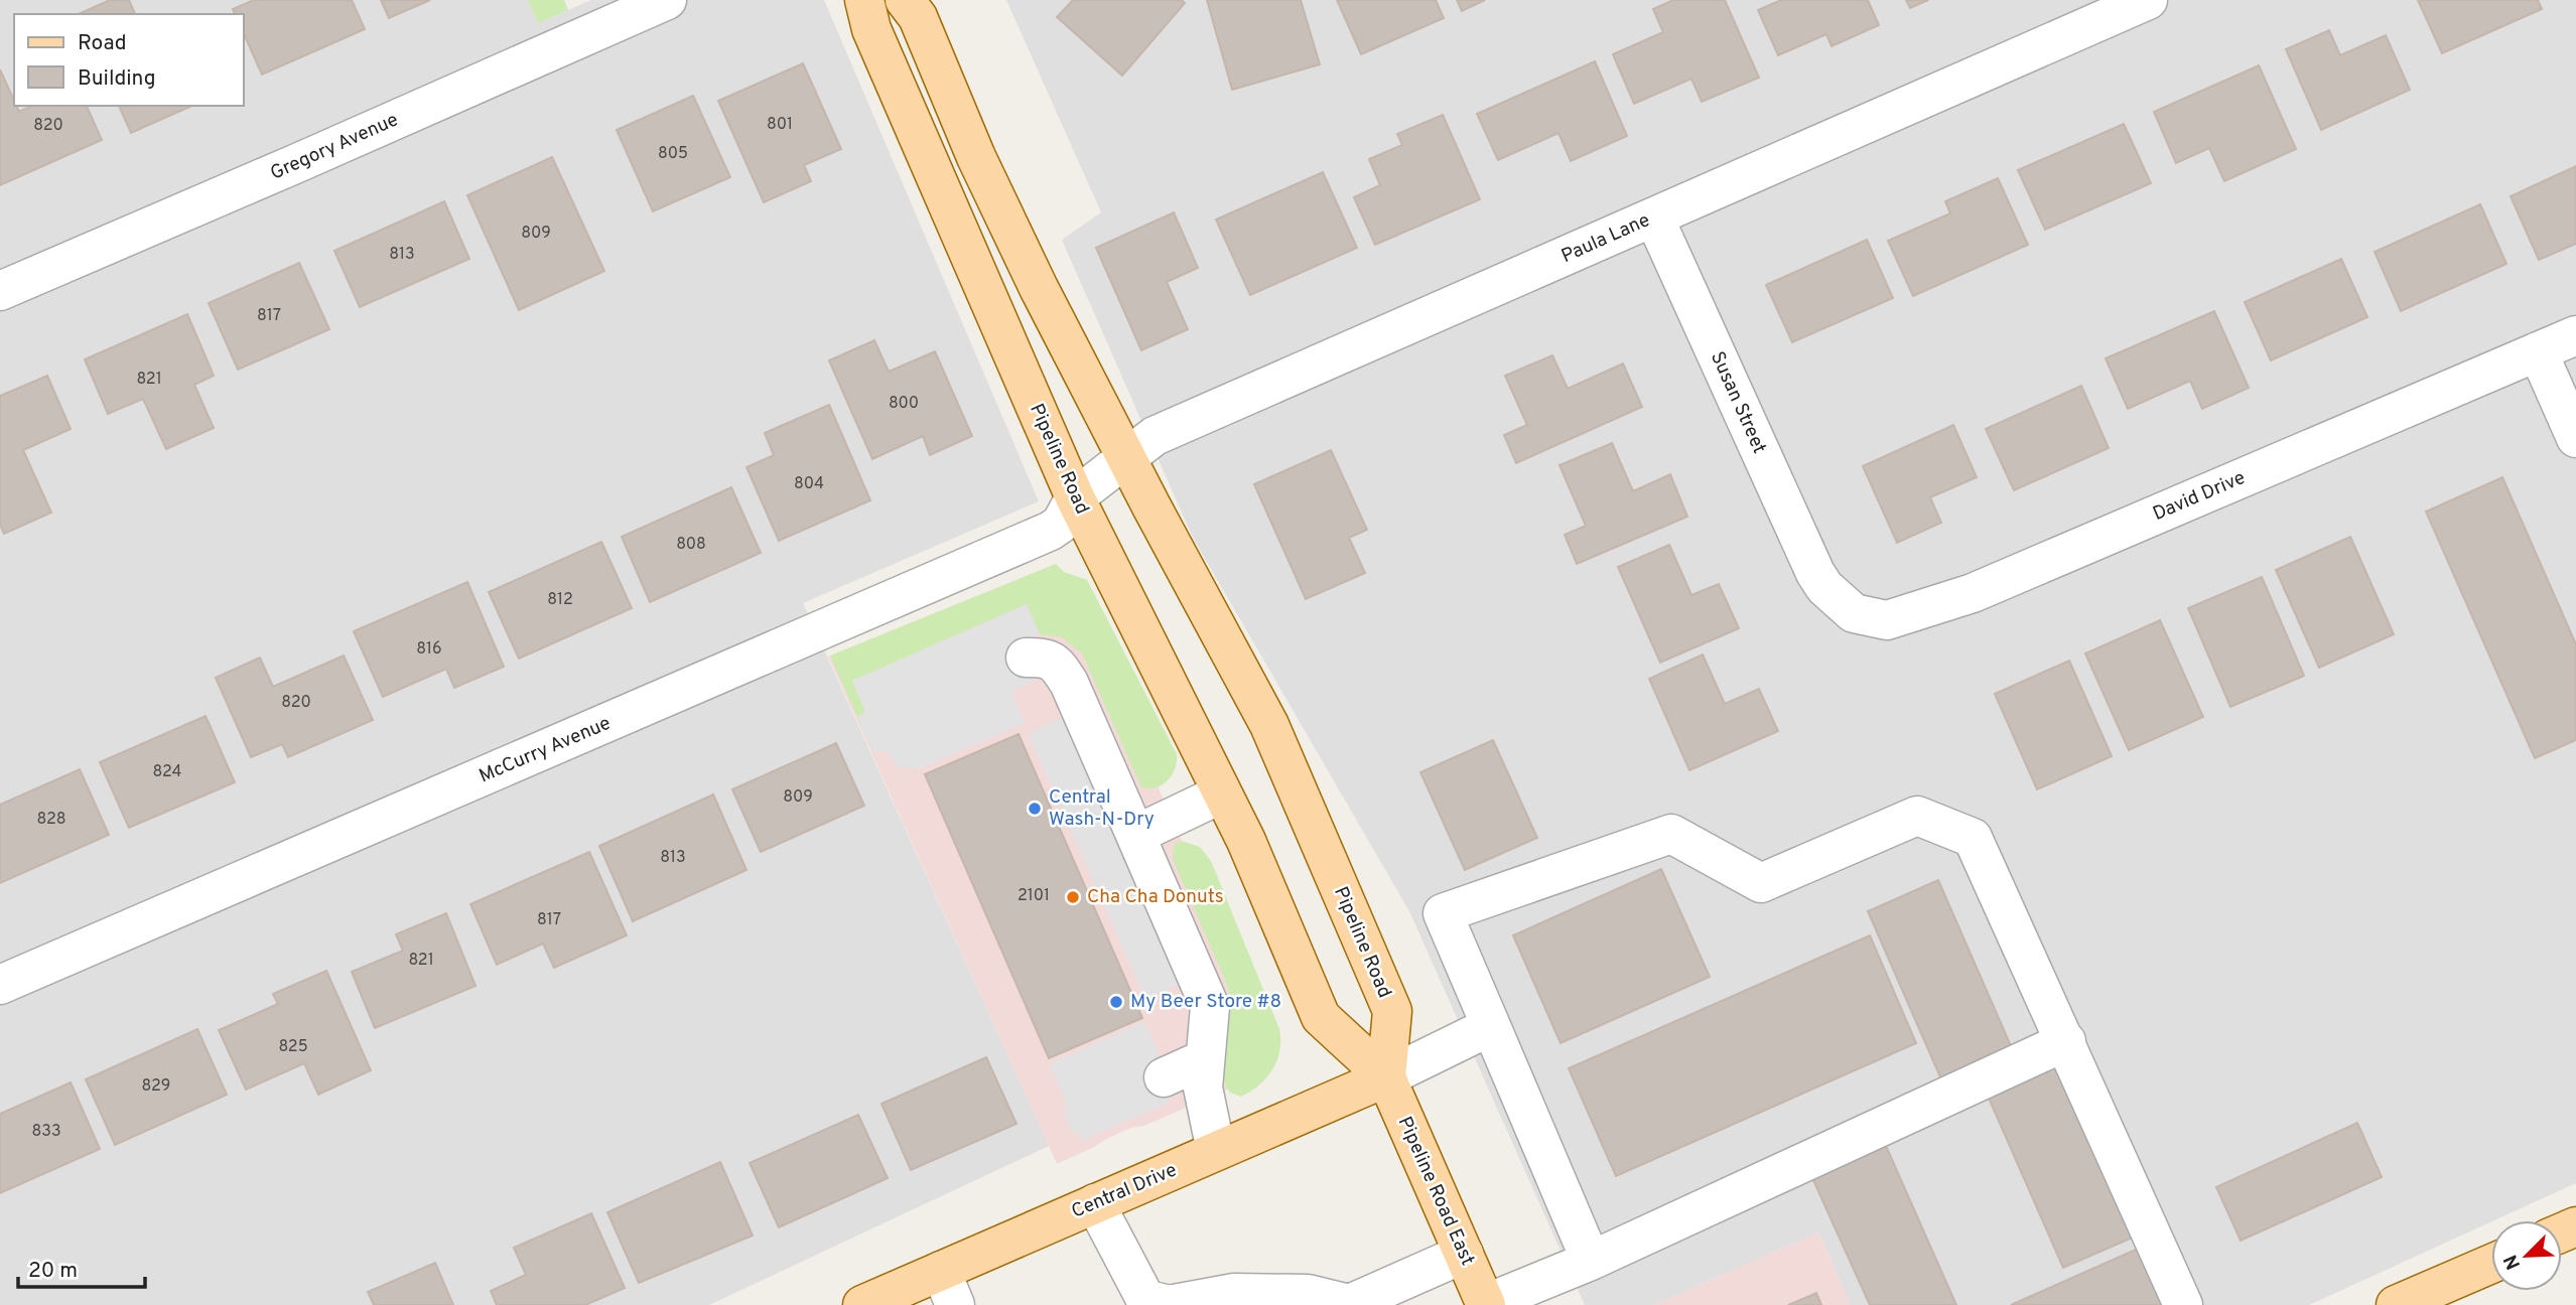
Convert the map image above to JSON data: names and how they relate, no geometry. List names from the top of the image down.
{
  "streets": {
    "main road": ["Pipeline Road", "Central Drive", "Pipeline Road East"],
    "street": [
      "Gregory Avenue",
      "Paula Lane",
      "Susan Street",
      "David Drive",
      "McCurry Avenue"
    ]
  },
  "crossings": [
    ["Paula Lane", "Susan Street"],
    ["Paula Lane", "Pipeline Road"],
    ["Paula Lane", "McCurry Avenue"],
    ["Susan Street", "David Drive"],
    ["Pipeline Road", "McCurry Avenue"],
    ["Pipeline Road", "Central Drive"],
    ["Pipeline Road", "Pipeline Road East"],
    ["Central Drive", "Pipeline Road East"]
  ],
  "places": ["Central Wash-N-Dry", "Cha Cha Donuts", "My Beer Store #8"],
  "house_numbers": [
    "801",
    "820",
    "805",
    "809",
    "813",
    "817",
    "821",
    "800",
    "804",
    "808",
    "812",
    "816",
    "820",
    "824",
    "809",
    "828",
    "813",
    "2101",
    "817",
    "821",
    "825",
    "829",
    "833"
  ],
  "legend": ["Road", "Building"],
  "scale_bar": "20 m",
  "north": "bottom left"
}
